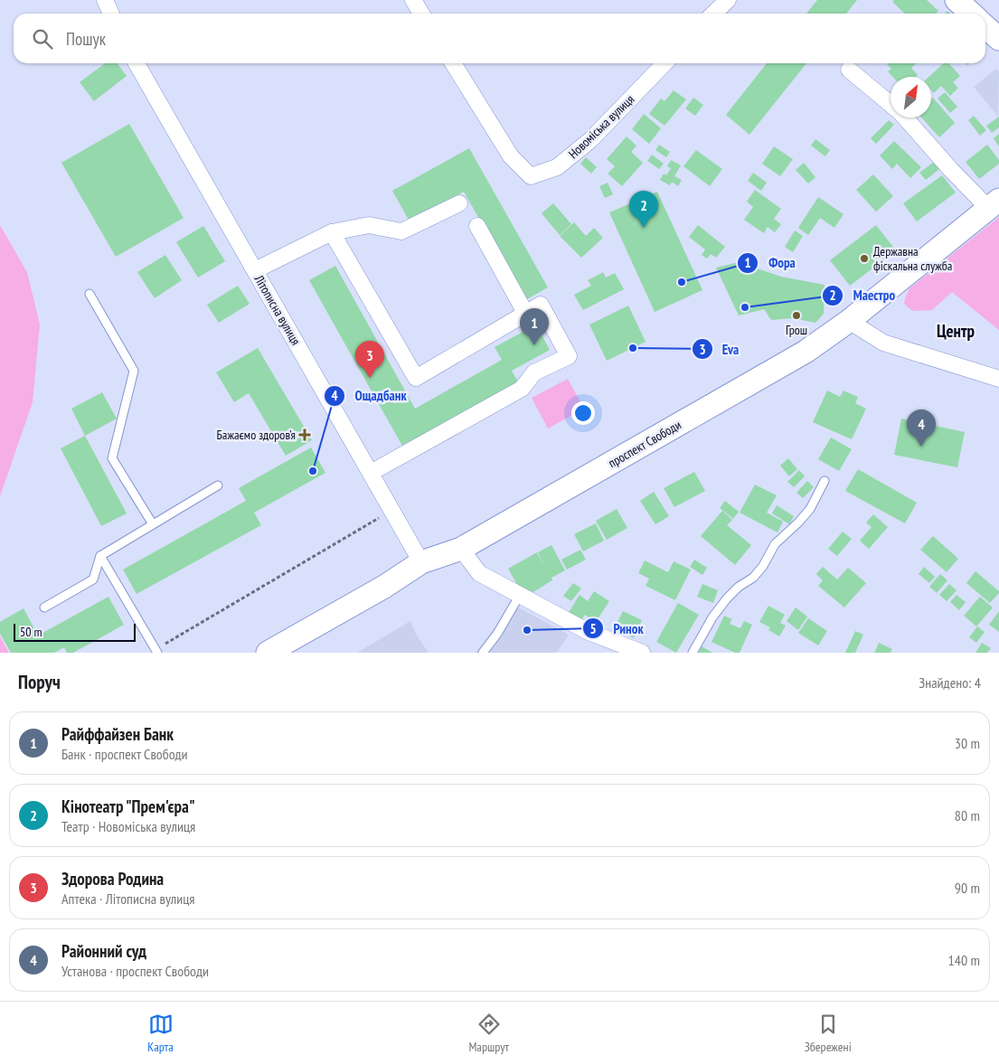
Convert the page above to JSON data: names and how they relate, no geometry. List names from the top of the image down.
{
  "streets": {
    "main road": ["проспект Свободи"],
    "street": ["Новоміська вулиця", "Літописна вулиця"]
  },
  "crossings": [
    ["Літописна вулиця", "проспект Свободи"]
  ],
  "districts": ["Центр"],
  "places": {
    "other": [
      "Державна фіскальна служба",
      "Фора",
      "Маестро",
      "Грош",
      "Eva",
      "Ощадбанк",
      "Ринок"
    ],
    "health": ["Бажаємо здоров’я"]
  },
  "scale_bar": "50 m",
  "north": "top right",
  "page": {
    "search": "Пошук",
    "pins": [
      "2",
      "1",
      "3",
      "4"
    ],
    "scale": "50 m",
    "heading": ["Поруч", "Знайдено: 4"],
    "list": [
      {
        "mark": "1",
        "name": "Райффайзен Банк",
        "note": "Банк · проспект Свободи",
        "value": "30 m"
      },
      {
        "mark": "2",
        "name": "Кінотеатр \"Прем'єра\"",
        "note": "Театр · Новоміська вулиця",
        "value": "80 m"
      },
      {
        "mark": "3",
        "name": "Здорова Родина",
        "note": "Аптека · Літописна вулиця",
        "value": "90 m"
      },
      {
        "mark": "4",
        "name": "Районний суд",
        "note": "Установа · проспект Свободи",
        "value": "140 m"
      }
    ],
    "nav": ["Карта", "Маршрут", "Збережені"]
  }
}
